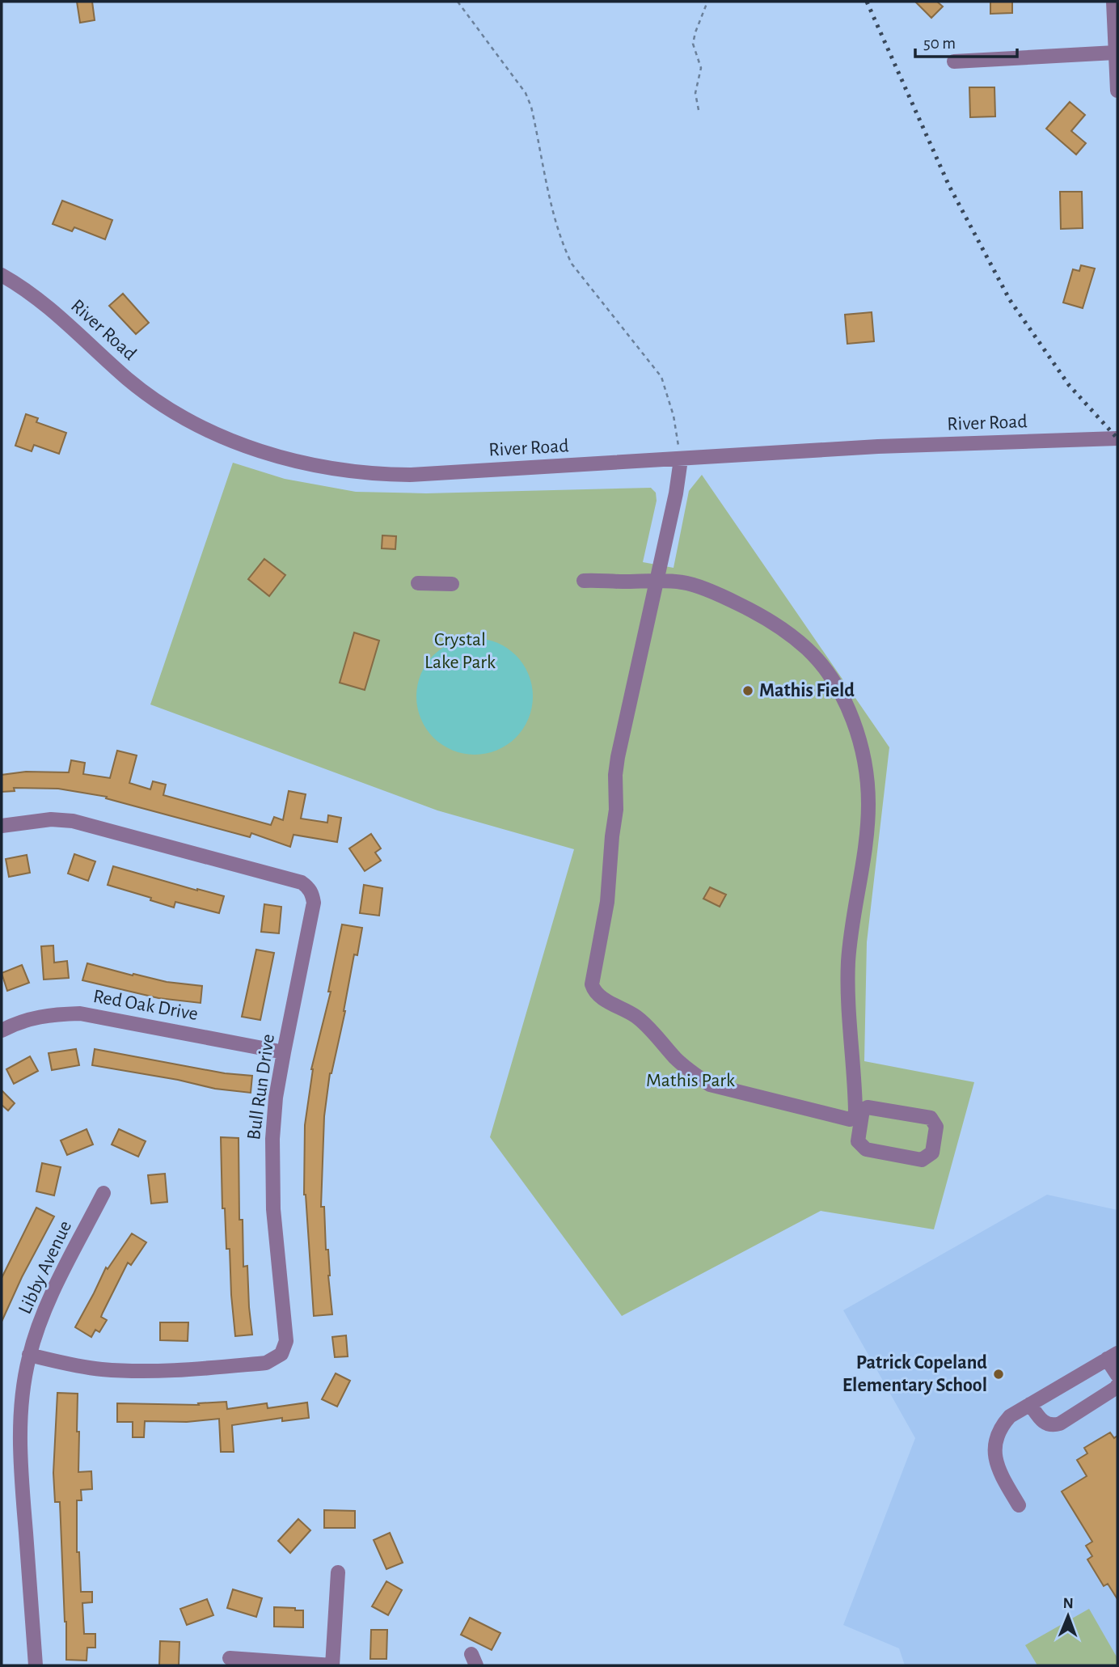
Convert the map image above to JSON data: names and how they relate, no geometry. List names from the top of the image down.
{
  "streets": {
    "street": [
      "River Road",
      "Red Oak Drive",
      "Bull Run Drive",
      "Libby Avenue"
    ]
  },
  "crossings": [
    ["Red Oak Drive", "Bull Run Drive"],
    ["Bull Run Drive", "Libby Avenue"]
  ],
  "parks": ["Crystal Lake Park", "Mathis Park"],
  "places": ["Mathis Field", "Patrick Copeland Elementary School"],
  "scale_bar": "50 m",
  "north": "top"
}
